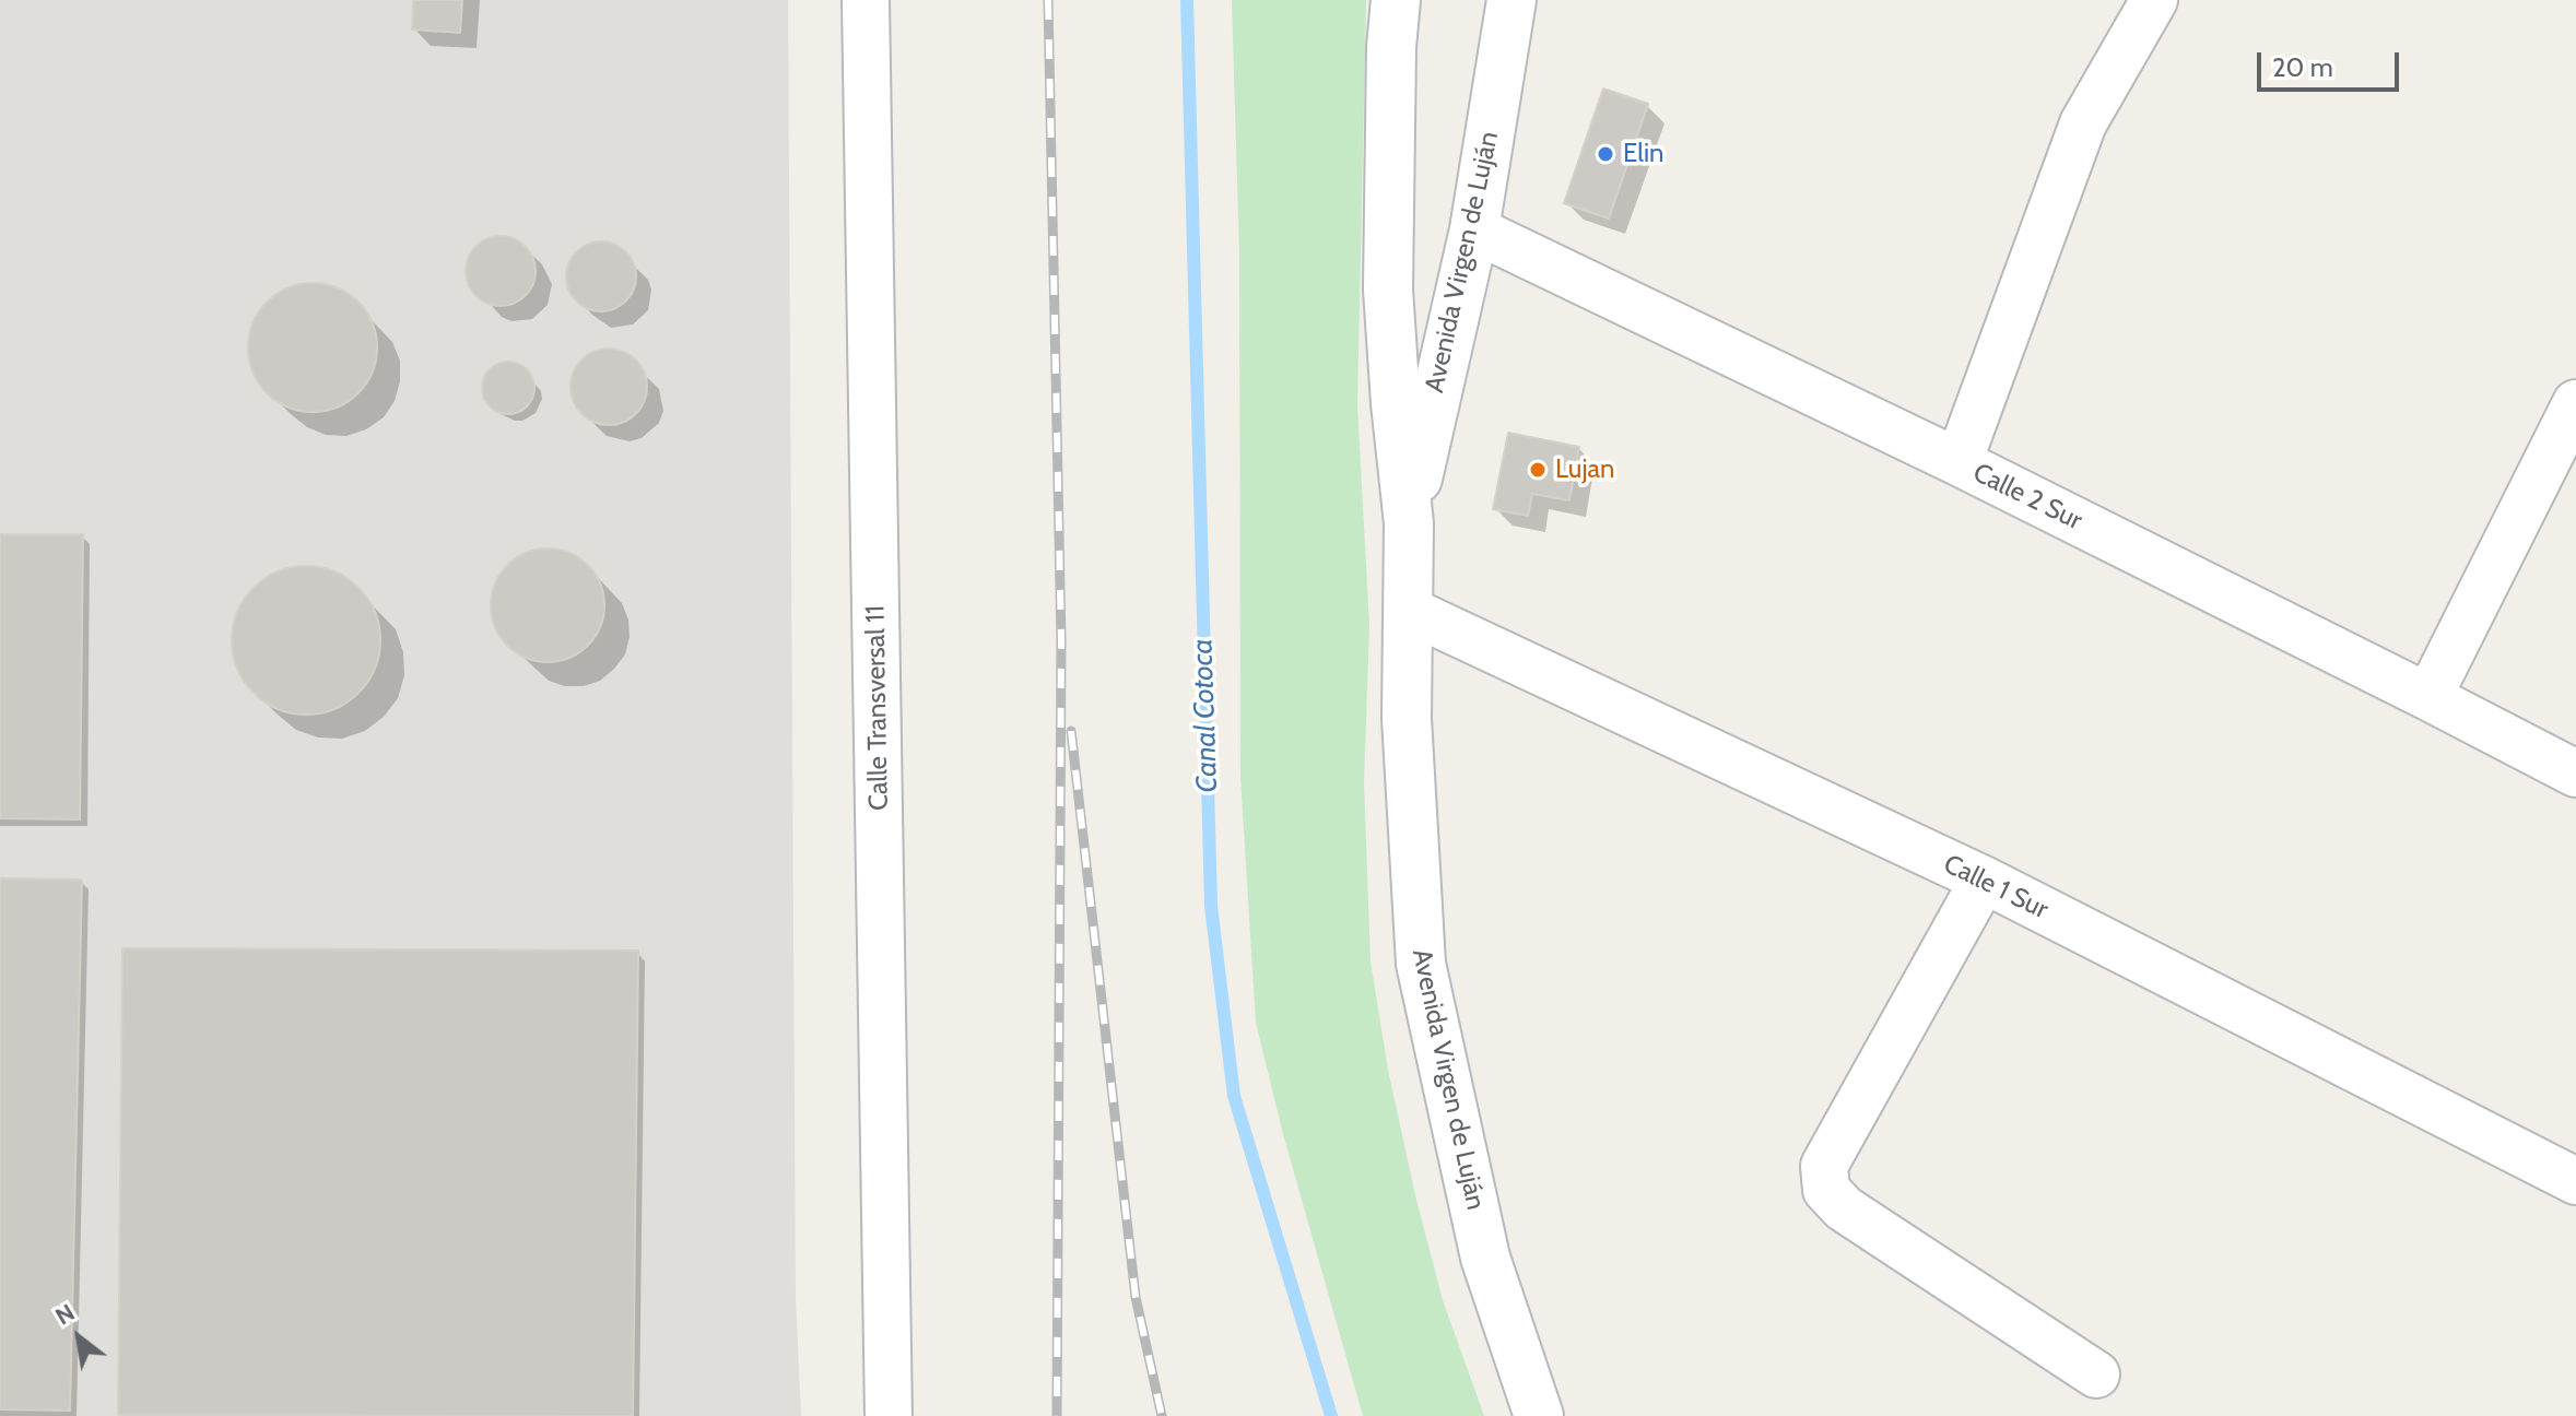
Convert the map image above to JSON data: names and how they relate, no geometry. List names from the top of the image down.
{
  "streets": {
    "main road": ["Avenida Virgen de Luján"],
    "street": ["Calle 2 Sur", "Calle Transversal 11", "Calle 1 Sur"]
  },
  "crossings": [
    ["Avenida Virgen de Luján", "Calle 2 Sur"],
    ["Avenida Virgen de Luján", "Calle 1 Sur"]
  ],
  "water": ["Canal Cotoca"],
  "places": ["Elin", "Lujan"],
  "scale_bar": "20 m",
  "north": "top left"
}
